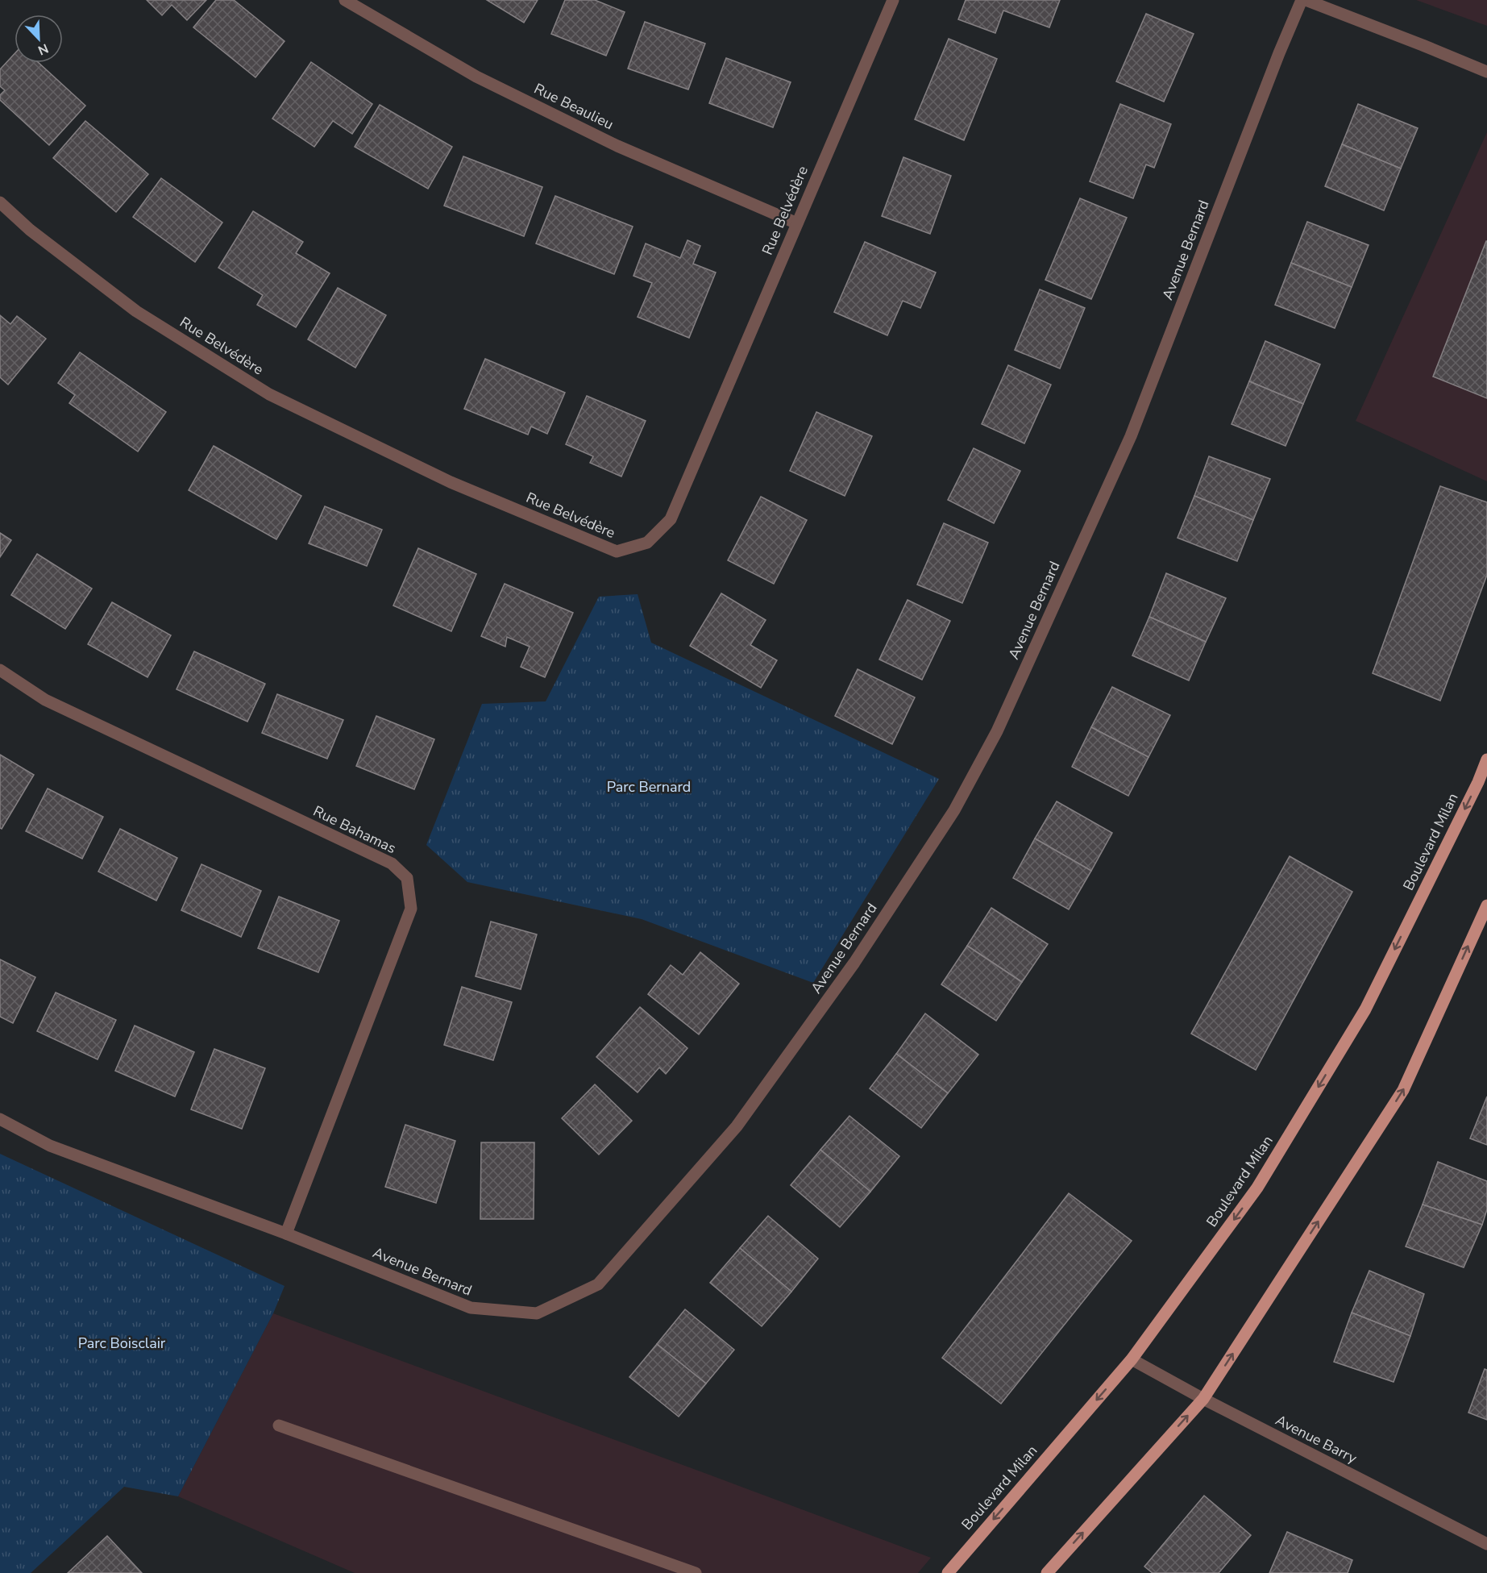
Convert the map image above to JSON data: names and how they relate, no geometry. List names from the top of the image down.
{
  "streets": {
    "main road": ["Boulevard Milan"],
    "street": [
      "Rue Beaulieu",
      "Rue Belvédère",
      "Avenue Bernard",
      "Rue Bahamas",
      "Avenue Barry"
    ]
  },
  "crossings": [
    ["Rue Beaulieu", "Rue Belvédère"],
    ["Avenue Bernard", "Rue Bahamas"],
    ["Boulevard Milan", "Avenue Barry"]
  ],
  "parks": ["Parc Bernard", "Parc Boisclair"],
  "north": "bottom right"
}
